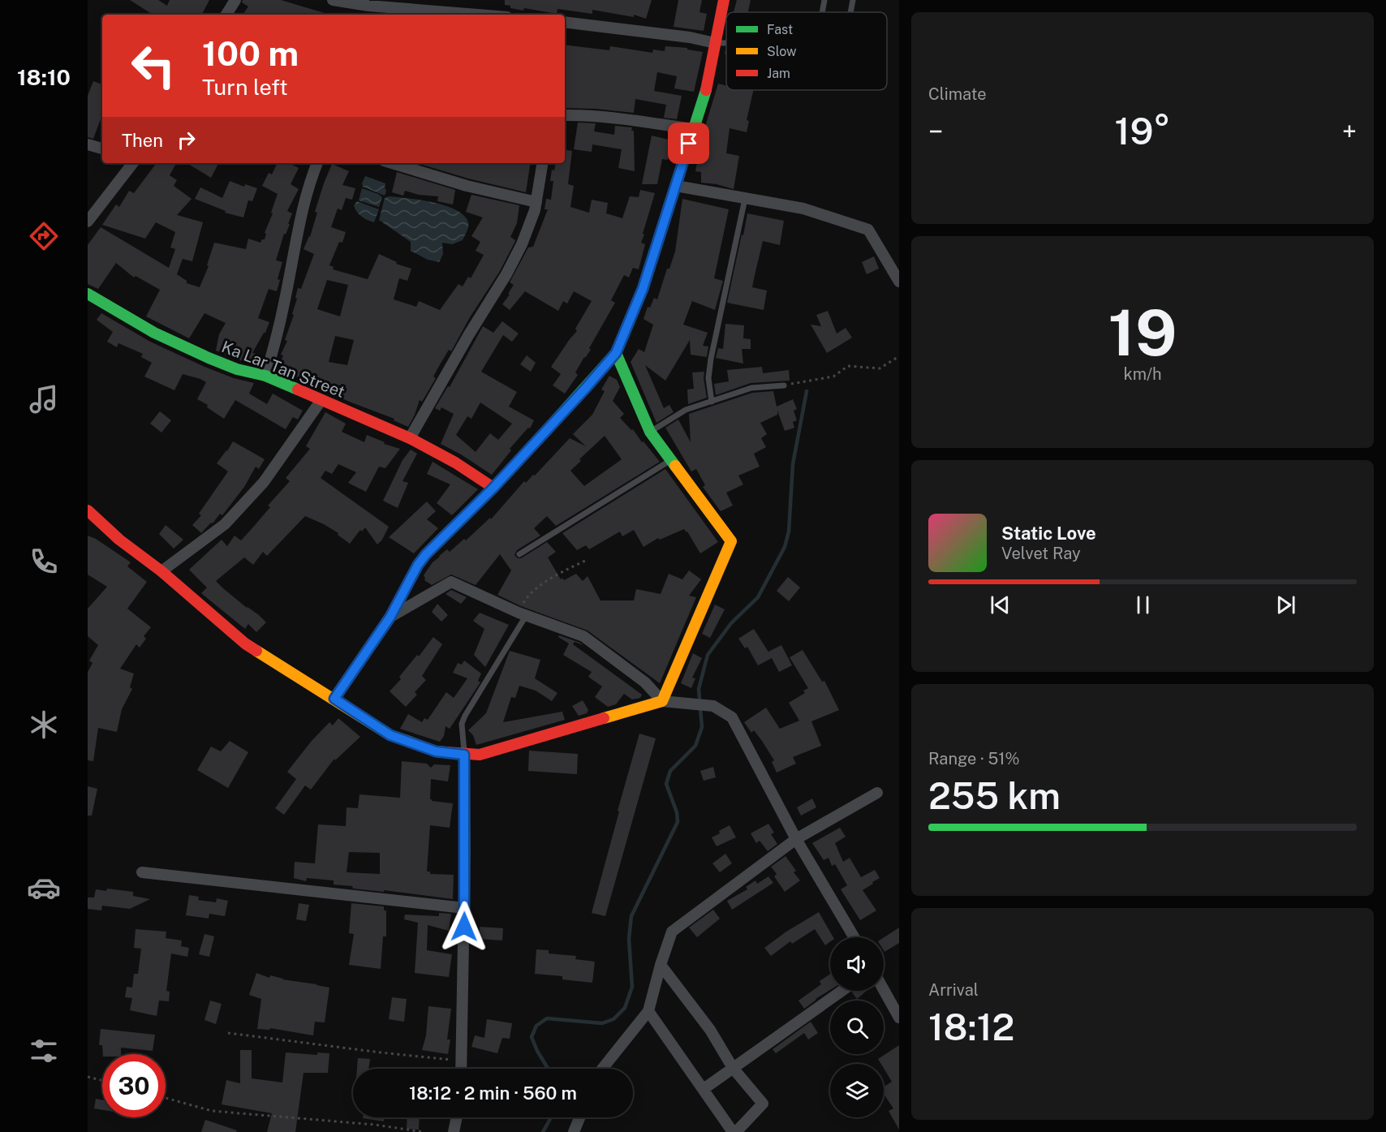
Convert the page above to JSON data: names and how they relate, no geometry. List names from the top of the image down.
{
  "streets": {
    "street": ["Ka Lar Tan Street"]
  },
  "legend": ["Fast", "Slow", "Jam"],
  "page": {
    "tabs": "18:10",
    "tile": [
      "Climate",
      ["19", "km/h"],
      ["Range · 51%", "255 km"],
      ["Arrival", "18:12"]
    ],
    "turn": ["100 m", "Turn left"],
    "heat": ["−", "19°", "+"],
    "then": "Then",
    "song": ["Static Love", "Velvet Ray"],
    "limit": "30",
    "trip": "18:12 · 2 min · 560 m"
  }
}
